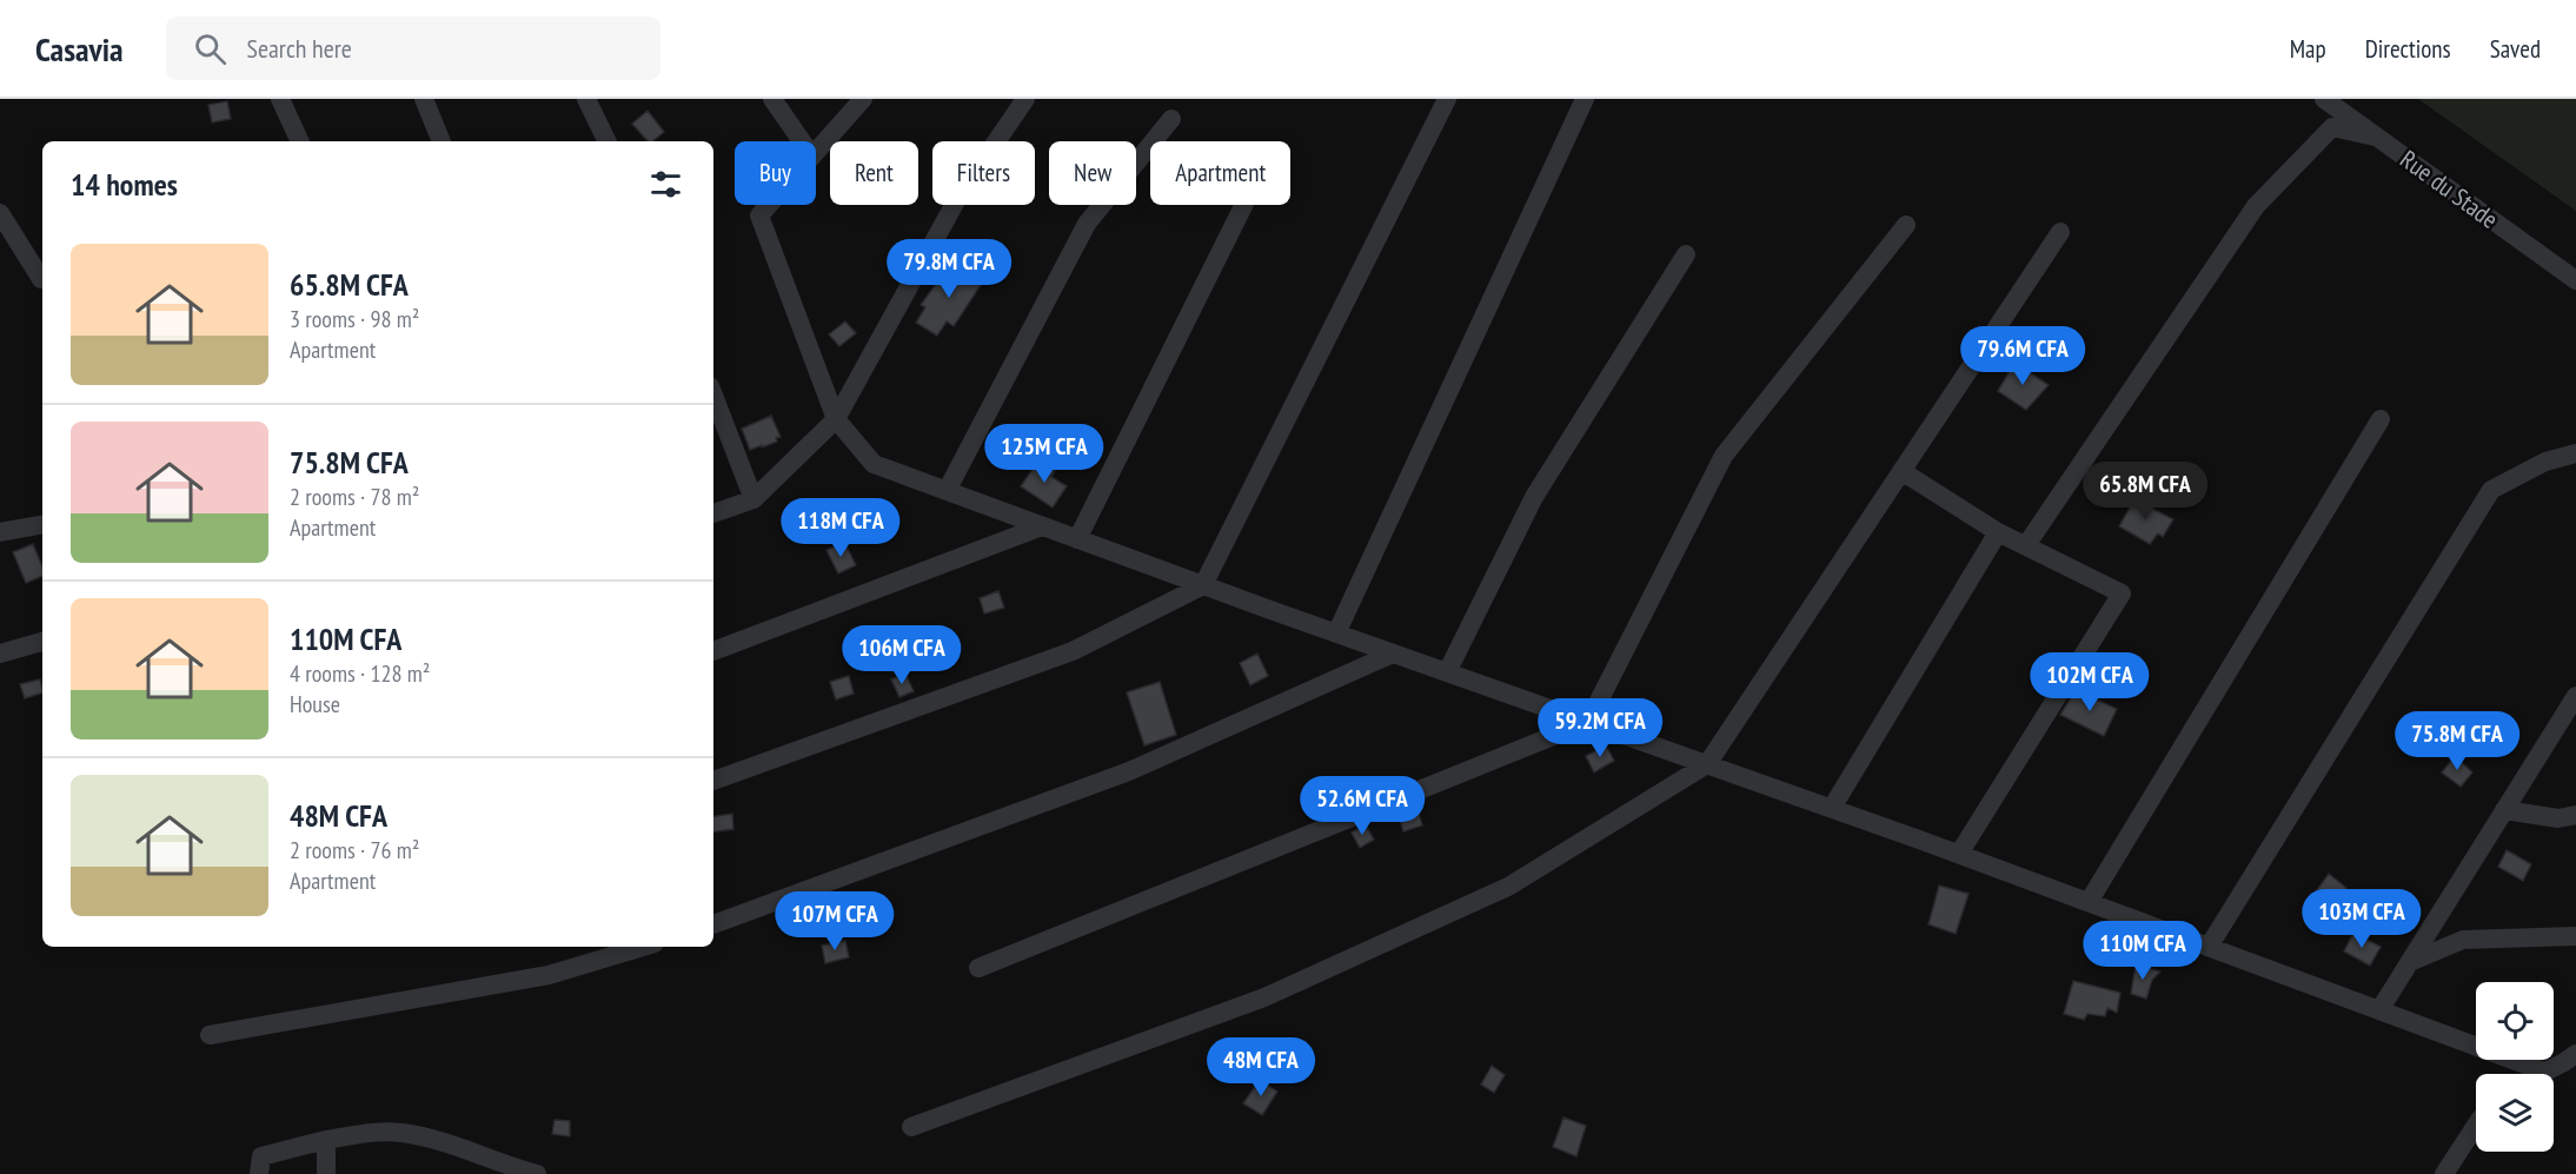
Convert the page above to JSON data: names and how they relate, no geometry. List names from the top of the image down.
{
  "streets": {
    "street": ["Rue du Stade"]
  },
  "page": {
    "header": "Casavia",
    "search": "Search here",
    "nav": ["Map", "Directions", "Saved"],
    "chip": [
      "Buy",
      "Rent",
      "Filters",
      "New",
      "Apartment"
    ],
    "heading": "14 homes",
    "list": [
      {
        "name": "65.8M CFA",
        "note": "3 rooms · 98 m² · Apartment"
      },
      {
        "name": "75.8M CFA",
        "note": "2 rooms · 78 m² · Apartment"
      },
      {
        "name": "110M CFA",
        "note": "4 rooms · 128 m² · House"
      },
      {
        "name": "48M CFA",
        "note": "2 rooms · 76 m² · Apartment"
      }
    ],
    "price": [
      "79.8M CFA",
      "79.6M CFA",
      "125M CFA",
      "65.8M CFA",
      "118M CFA",
      "106M CFA",
      "102M CFA",
      "59.2M CFA",
      "75.8M CFA",
      "52.6M CFA",
      "103M CFA",
      "107M CFA",
      "110M CFA",
      "48M CFA"
    ]
  }
}
